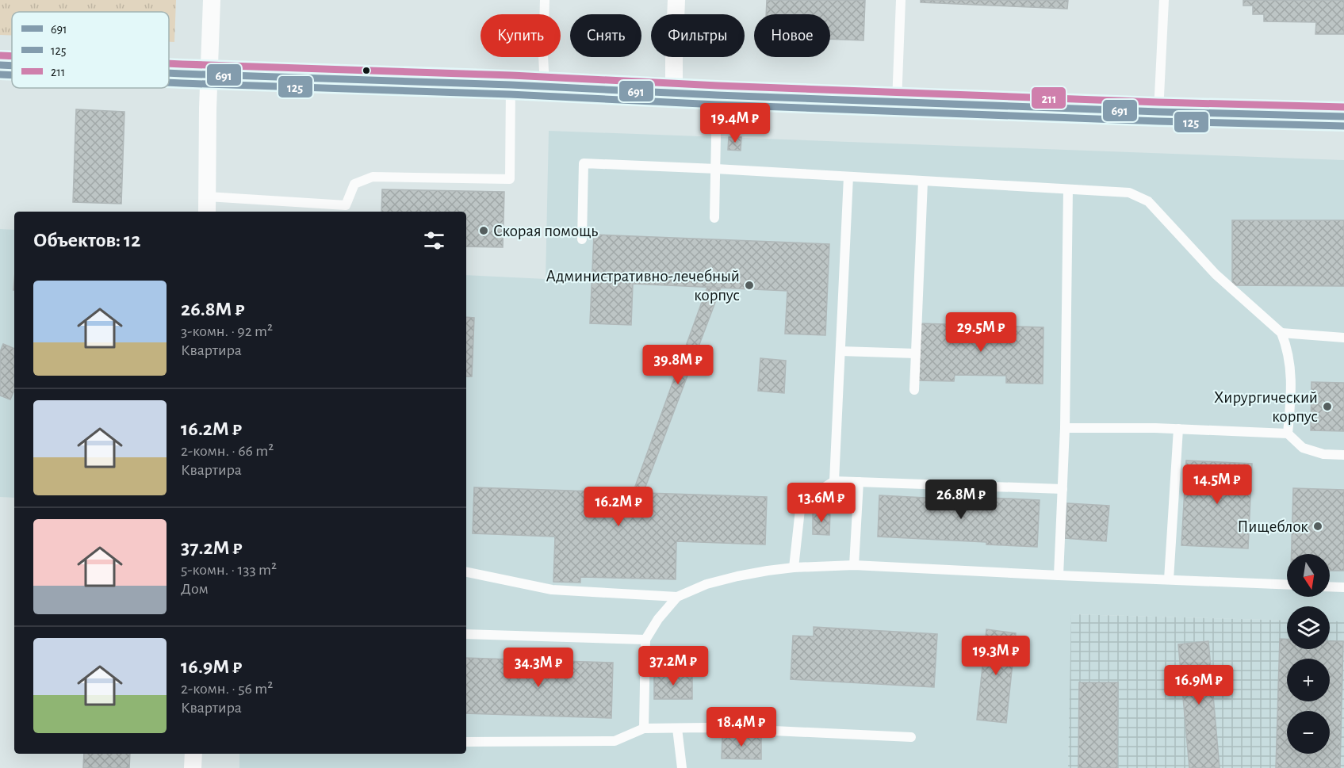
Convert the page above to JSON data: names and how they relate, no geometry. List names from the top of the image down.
{
  "places": [
    "Скорая помощь",
    "Административно-лечебный корпус",
    "Хирургический корпус",
    "Пищеблок"
  ],
  "lines": ["transit line 211", "transit line 691", "transit line 125"],
  "legend": ["691", "125", "211"],
  "north": "bottom",
  "page": {
    "chip": [
      "Купить",
      "Снять",
      "Фильтры",
      "Новое"
    ],
    "price": [
      "19.4M ₽",
      "29.5M ₽",
      "39.8M ₽",
      "14.5M ₽",
      "26.8M ₽",
      "13.6M ₽",
      "16.2M ₽",
      "19.3M ₽",
      "37.2M ₽",
      "34.3M ₽",
      "16.9M ₽",
      "18.4M ₽"
    ],
    "heading": "Объектов: 12",
    "list": [
      {
        "name": "26.8M ₽",
        "note": "3-комн. · 92 m² · Квартира"
      },
      {
        "name": "16.2M ₽",
        "note": "2-комн. · 66 m² · Квартира"
      },
      {
        "name": "37.2M ₽",
        "note": "5-комн. · 133 m² · Дом"
      },
      {
        "name": "16.9M ₽",
        "note": "2-комн. · 56 m² · Квартира"
      }
    ],
    "map_buttons": ["+", "−"]
  }
}
